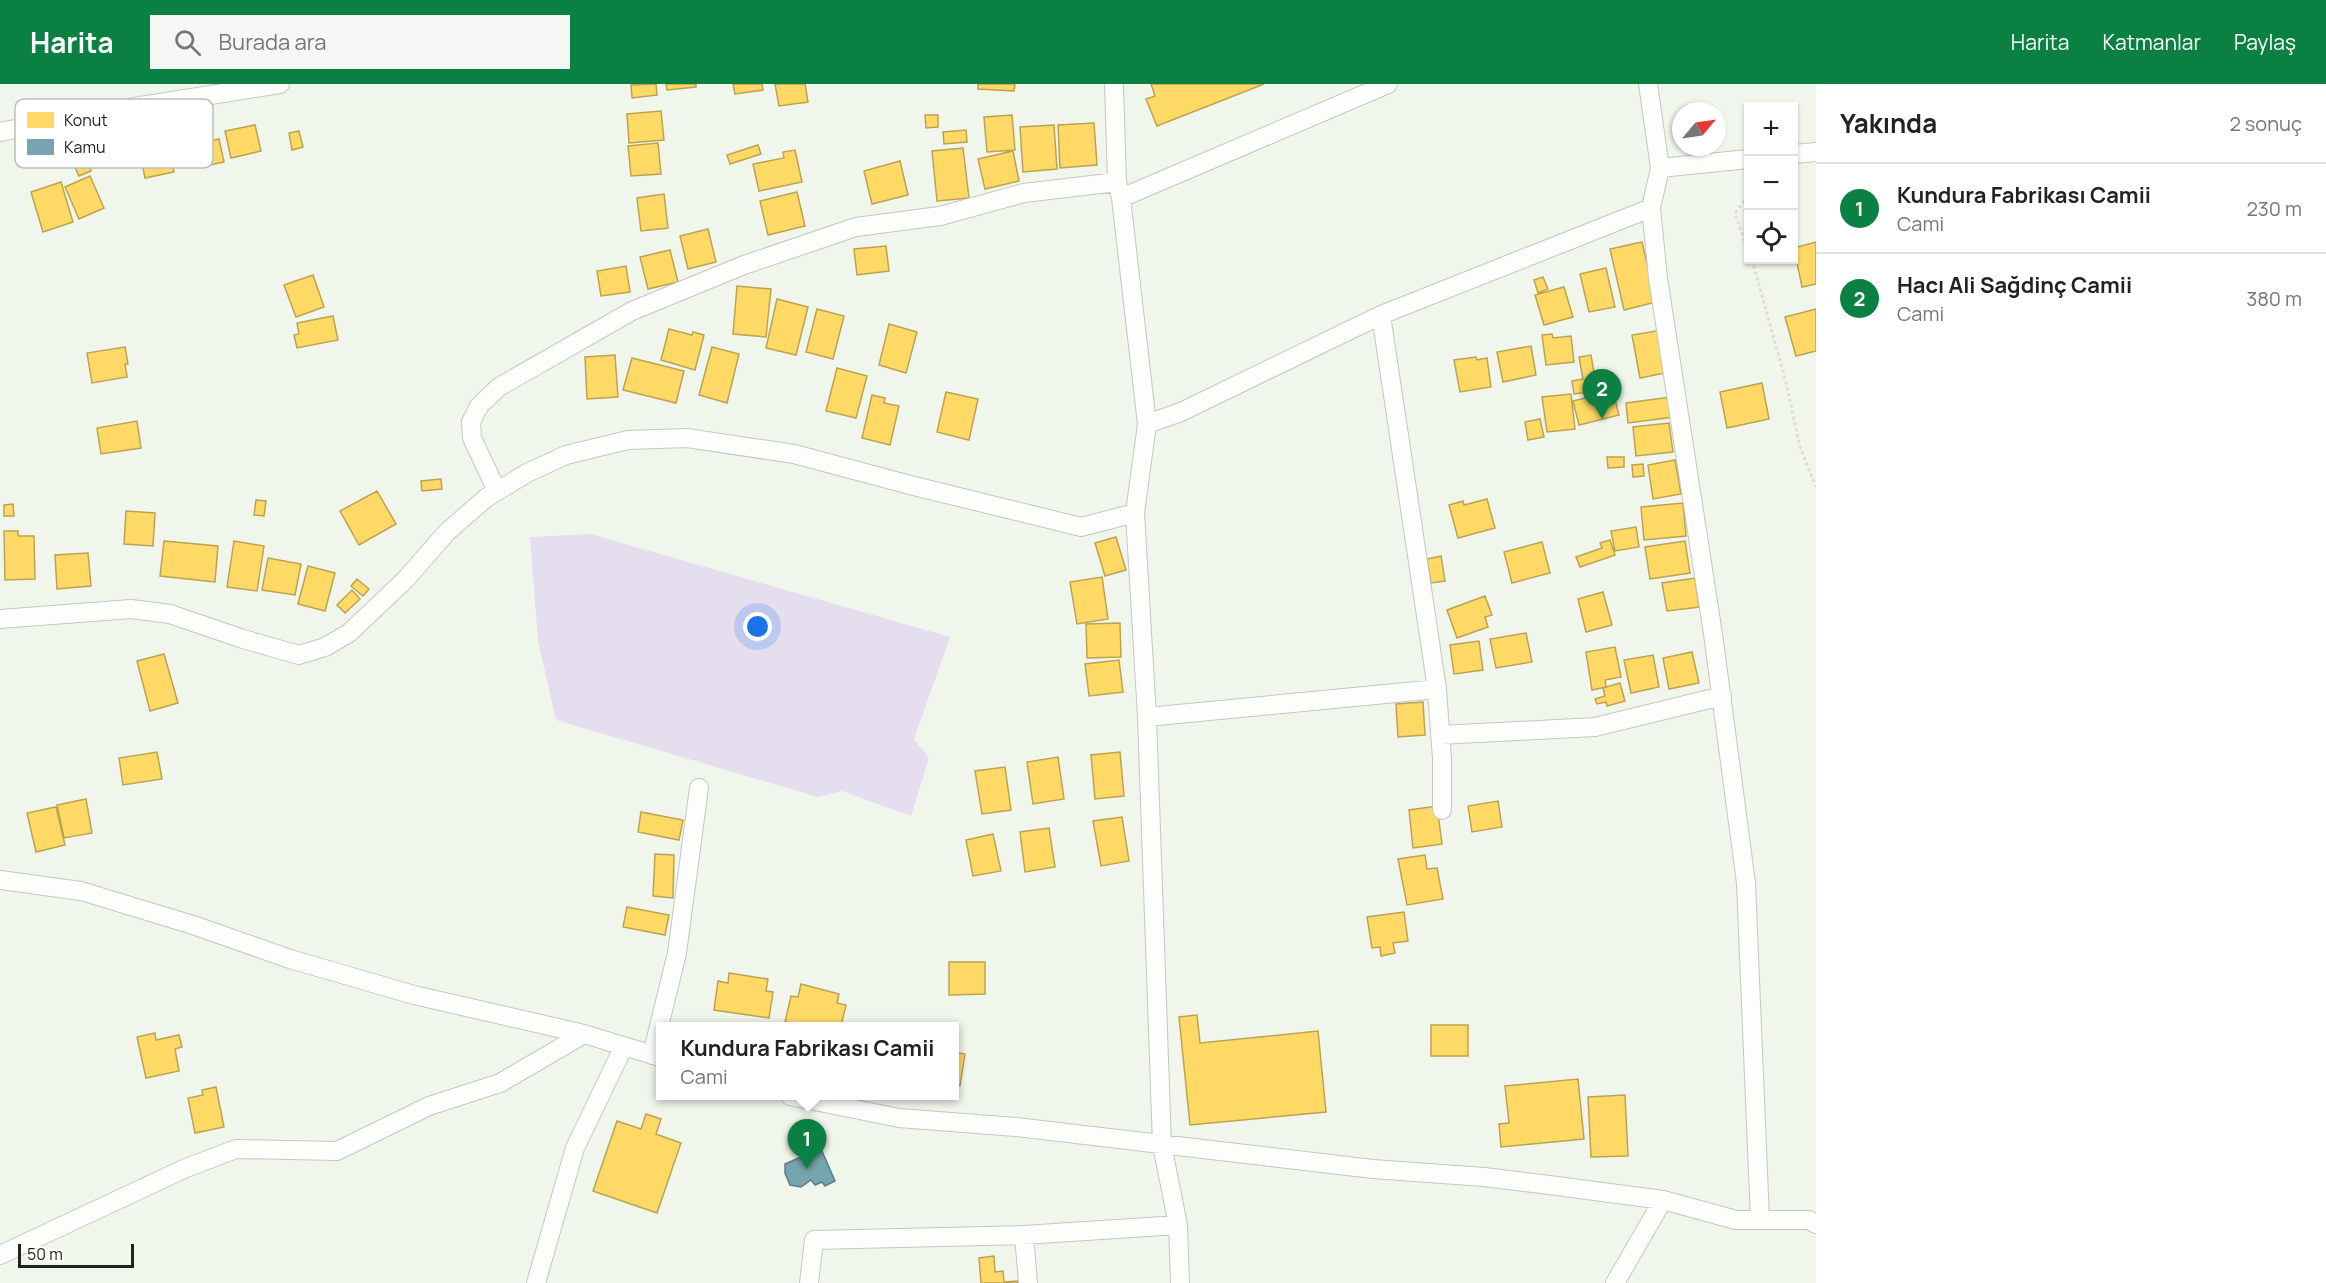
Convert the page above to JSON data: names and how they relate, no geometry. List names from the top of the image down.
{
  "legend": ["Konut", "Kamu"],
  "scale_bar": "50 m",
  "north": "top right",
  "page": {
    "header": "Harita",
    "search": "Burada ara",
    "nav": ["Harita", "Katmanlar", "Paylaş"],
    "heading": ["Yakında", "2 sonuç"],
    "map_buttons": ["+", "−"],
    "list": [
      {
        "mark": "1",
        "name": "Kundura Fabrikası Camii",
        "note": "Cami",
        "value": "230 m"
      },
      {
        "mark": "2",
        "name": "Hacı Ali Sağdinç Camii",
        "note": "Cami",
        "value": "380 m"
      }
    ],
    "pins": ["2", "1"],
    "popup": ["Kundura Fabrikası Camii", "Cami"],
    "scale": "50 m"
  }
}
